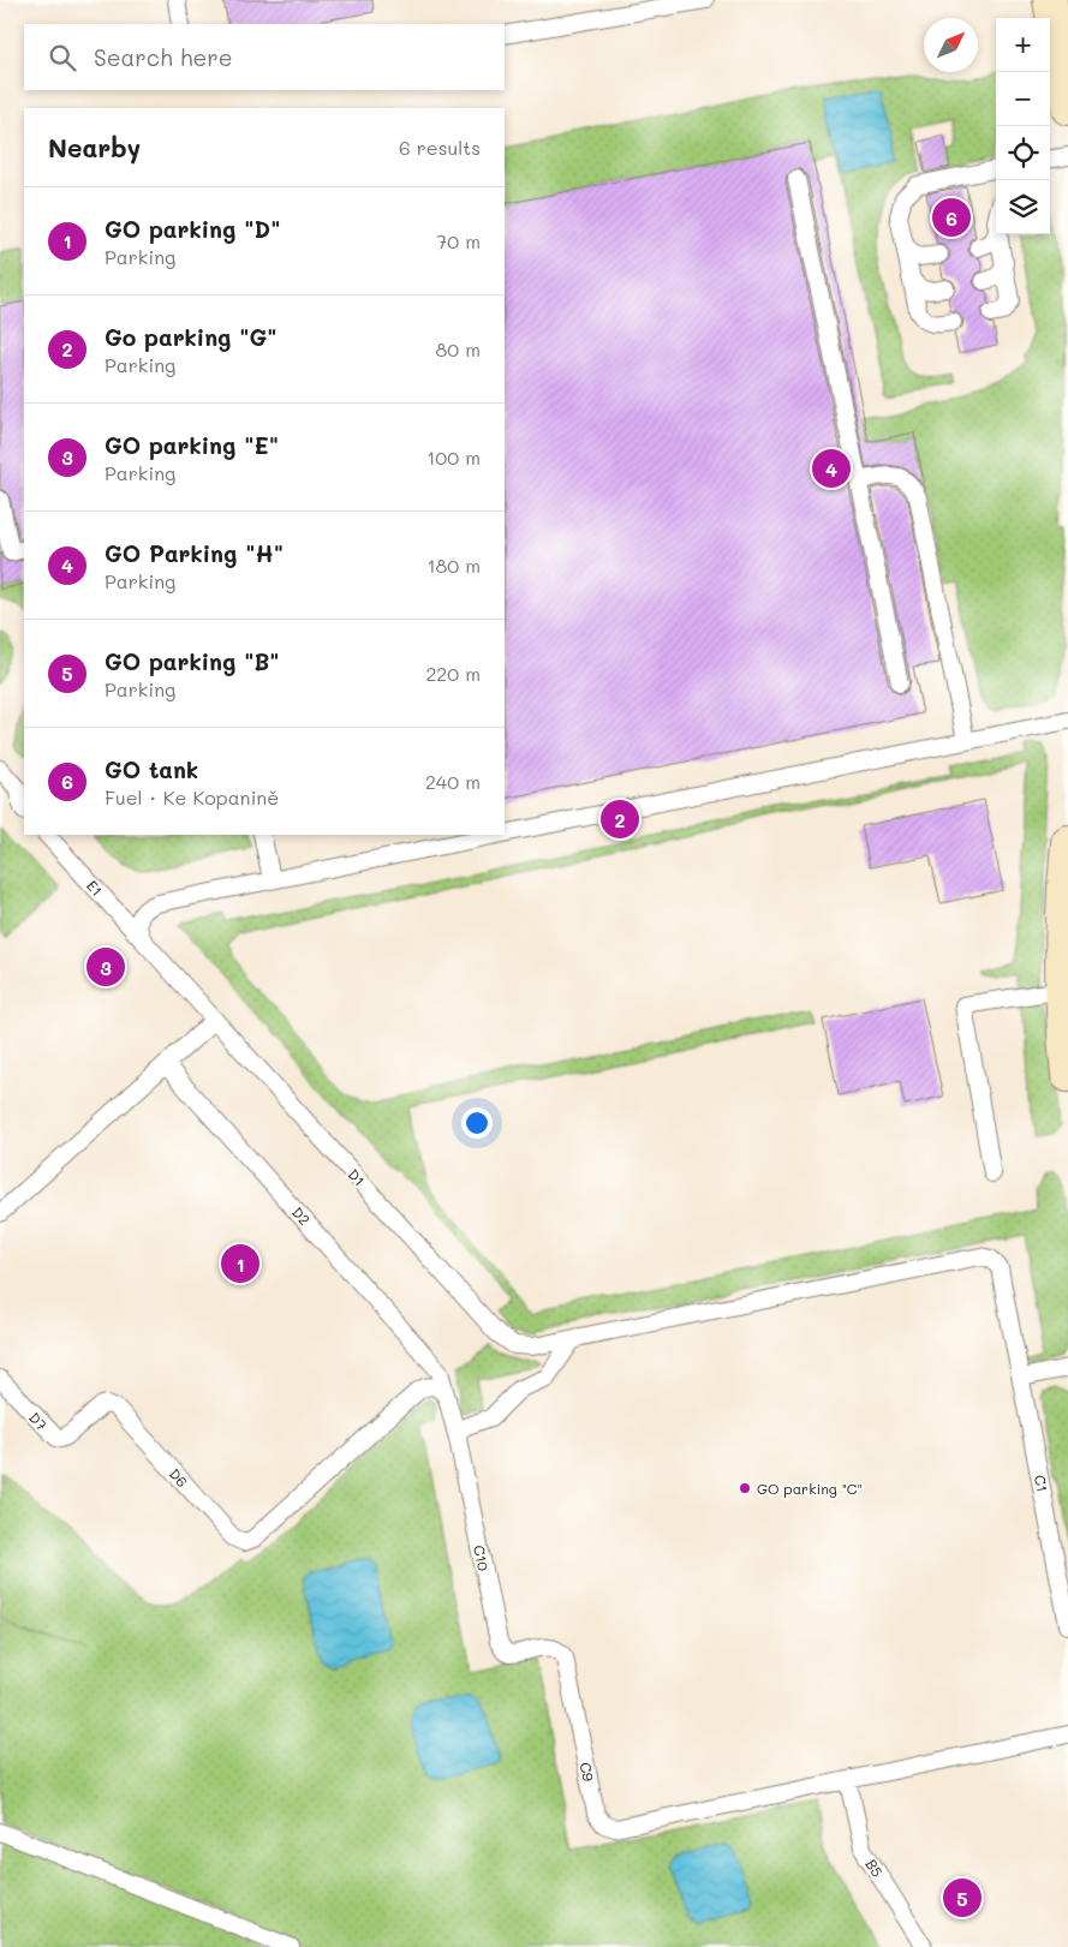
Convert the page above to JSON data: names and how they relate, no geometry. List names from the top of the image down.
{
  "streets": {
    "lane": [
      "E1",
      "D1",
      "D2",
      "D7",
      "D6",
      "C1",
      "C10",
      "C9",
      "B5"
    ]
  },
  "crossings": [
    ["E1", "D1"],
    ["D1", "C1"],
    ["D2", "C10"],
    ["D7", "D6"],
    ["D6", "C10"],
    ["C10", "C9"],
    ["C9", "B5"]
  ],
  "places": ["GO parking \"C\""],
  "north": "top right",
  "page": {
    "map_buttons": ["+", "−"],
    "search": "Search here",
    "heading": ["Nearby", "6 results"],
    "list": [
      {
        "mark": "1",
        "name": "GO parking \"D\"",
        "note": "Parking",
        "value": "70 m"
      },
      {
        "mark": "2",
        "name": "Go parking \"G\"",
        "note": "Parking",
        "value": "80 m"
      },
      {
        "mark": "3",
        "name": "GO parking \"E\"",
        "note": "Parking",
        "value": "100 m"
      },
      {
        "mark": "4",
        "name": "GO Parking \"H\"",
        "note": "Parking",
        "value": "180 m"
      },
      {
        "mark": "5",
        "name": "GO parking \"B\"",
        "note": "Parking",
        "value": "220 m"
      },
      {
        "mark": "6",
        "name": "GO tank",
        "note": "Fuel · Ke Kopanině",
        "value": "240 m"
      }
    ],
    "pins": [
      "6",
      "4",
      "2",
      "3",
      "1",
      "5"
    ]
  }
}
